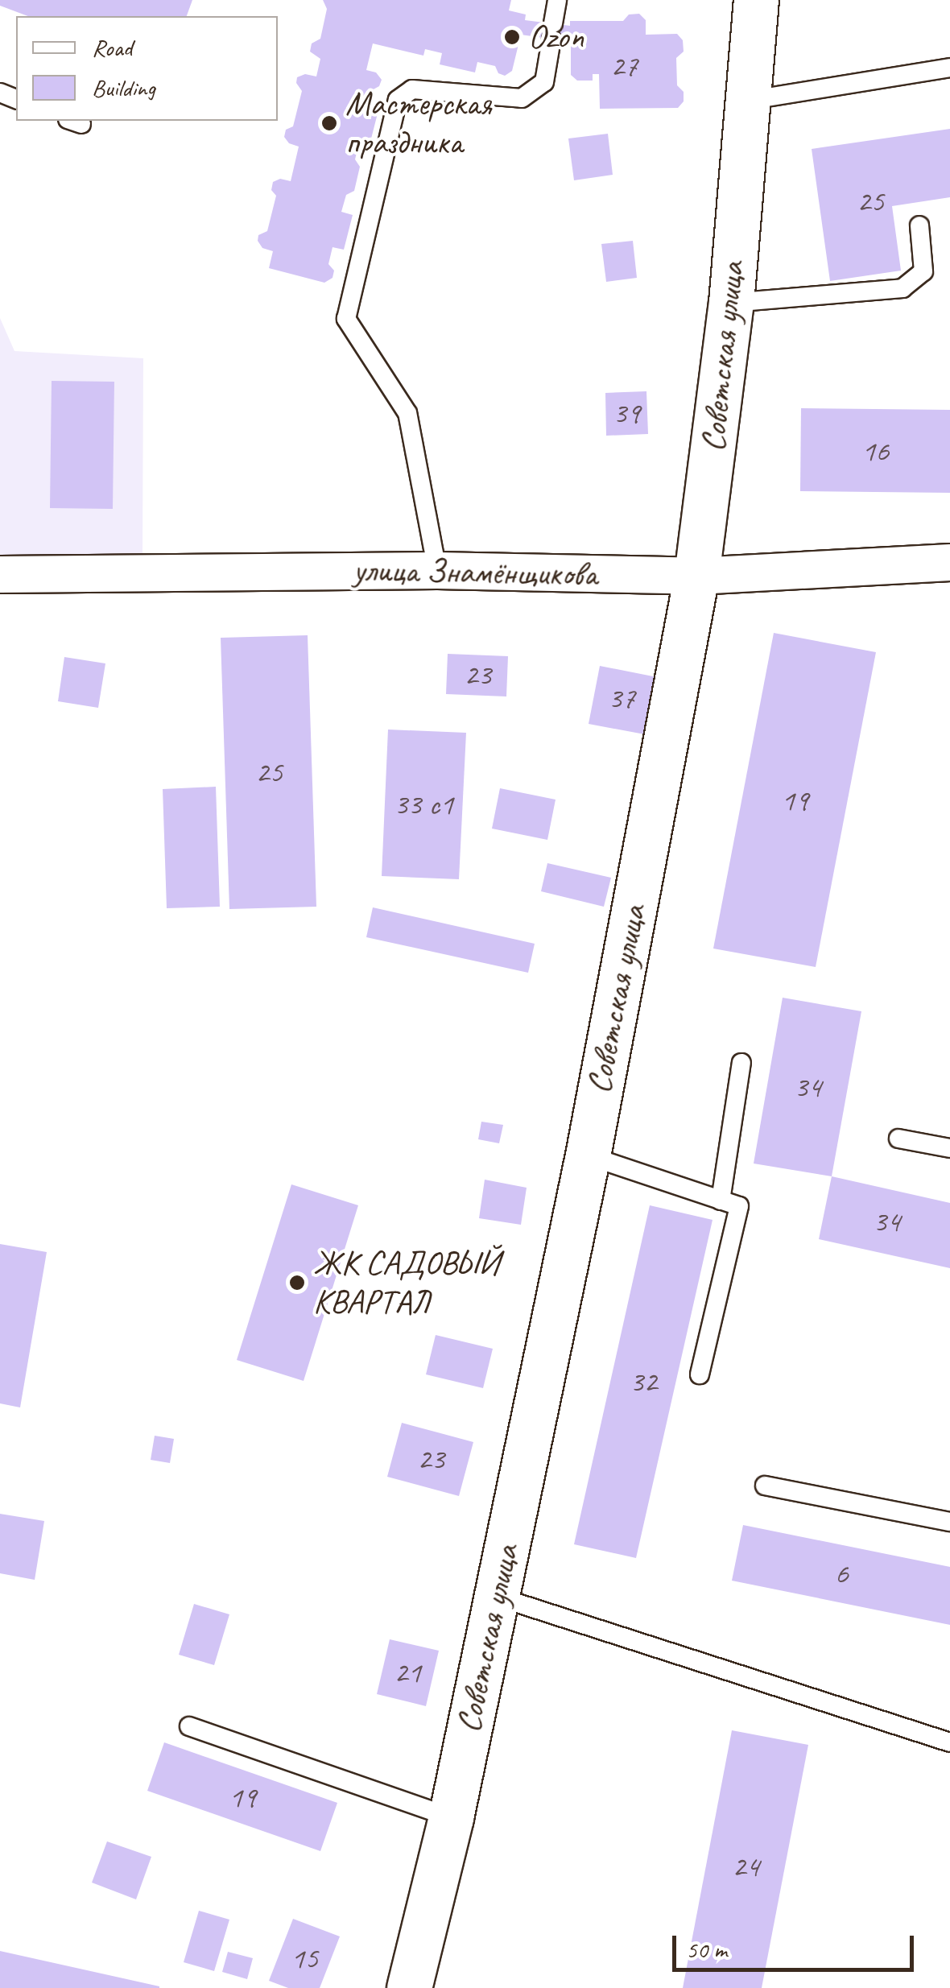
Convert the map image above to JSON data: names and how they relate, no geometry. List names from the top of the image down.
{
  "streets": {
    "street": ["Советская улица", "улица Знамёнщикова"]
  },
  "crossings": [
    ["Советская улица", "улица Знамёнщикова"]
  ],
  "places": ["Ozon", "Мастерская праздника", "ЖК САДОВЫЙ КВАРТАЛ"],
  "house_numbers": [
    "27",
    "25",
    "39",
    "16",
    "23",
    "37",
    "25",
    "19",
    "33 с1",
    "34",
    "34",
    "32",
    "23",
    "6",
    "21",
    "19",
    "24",
    "15"
  ],
  "legend": ["Road", "Building"],
  "scale_bar": "50 m"
}
